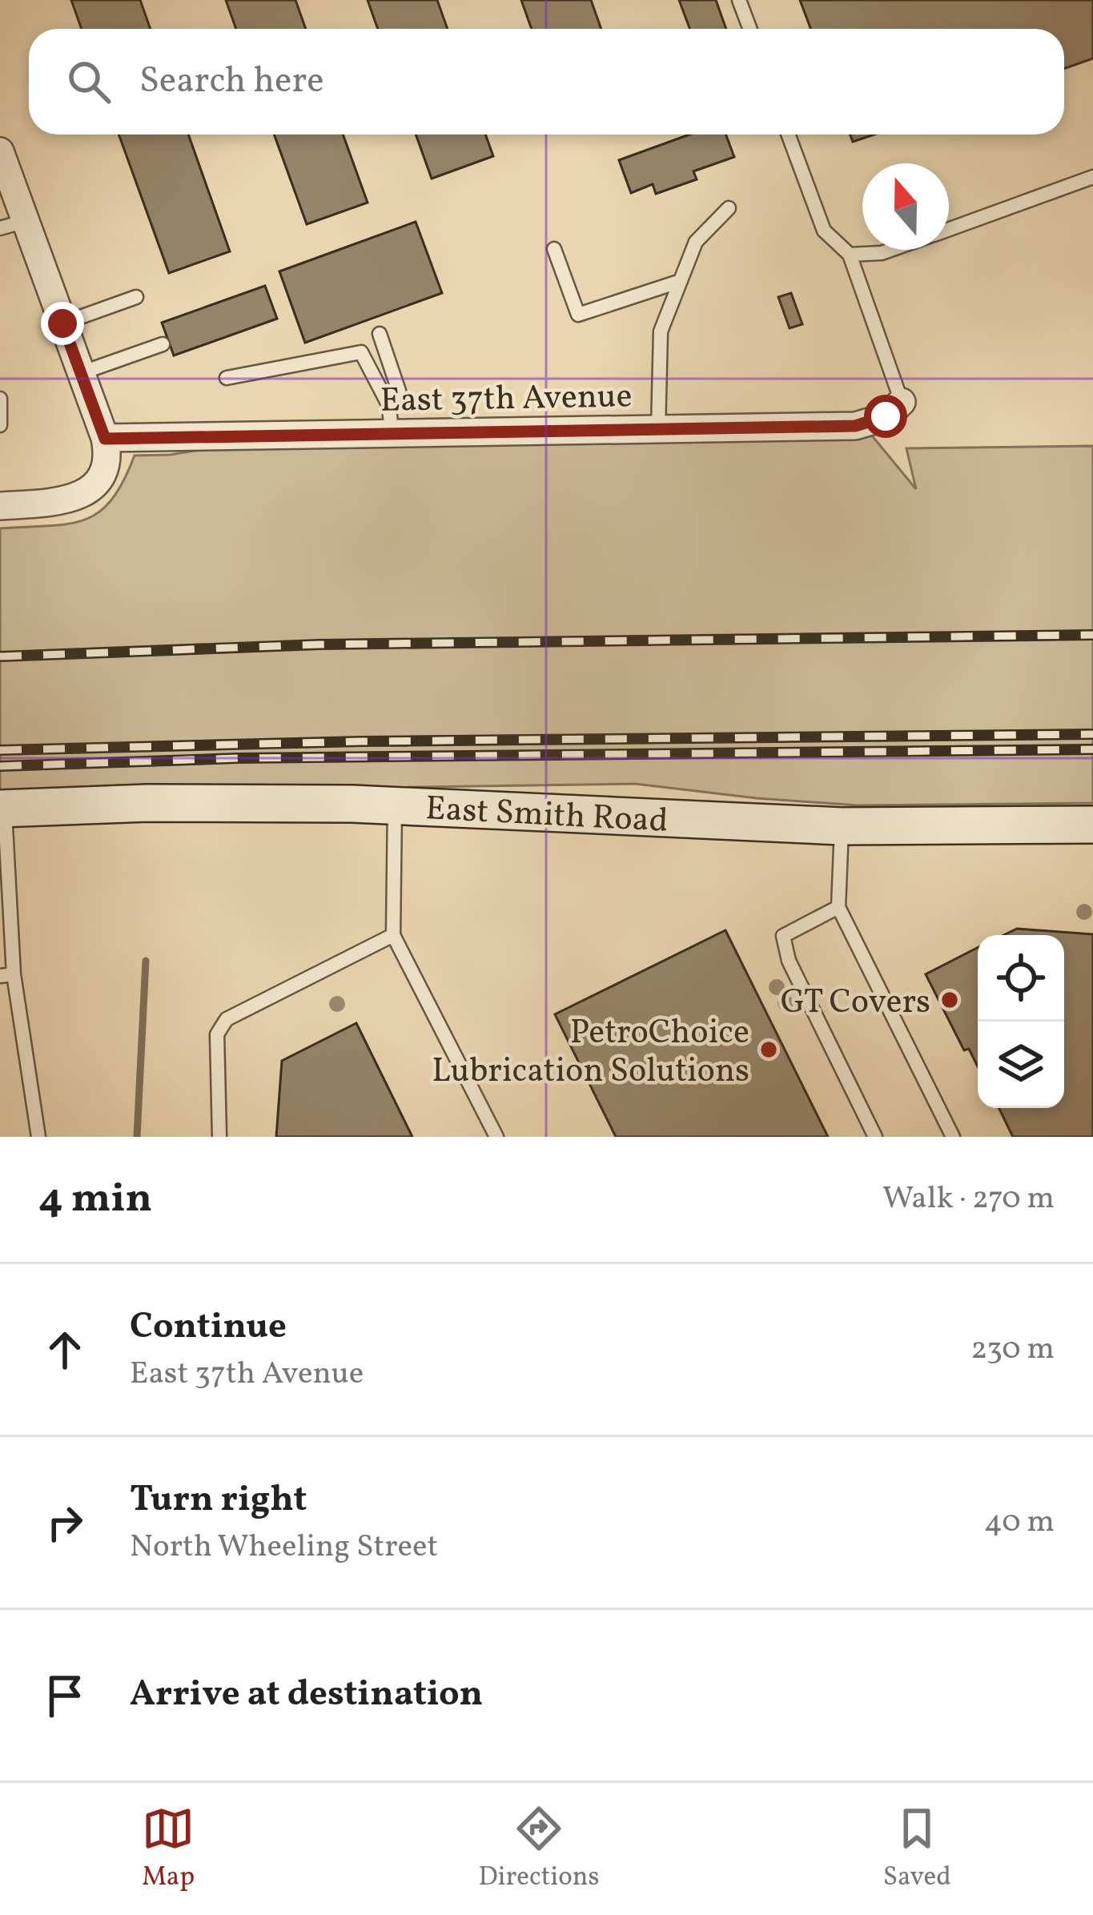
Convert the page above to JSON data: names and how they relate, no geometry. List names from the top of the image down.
{
  "streets": {
    "street": ["East 37th Avenue", "East Smith Road"]
  },
  "places": ["GT Covers", "PetroChoice Lubrication Solutions"],
  "north": "top",
  "page": {
    "search": "Search here",
    "heading": ["4 min", "Walk · 270 m"],
    "list": [
      ["Continue", "East 37th Avenue", "230 m"],
      ["Turn right", "North Wheeling Street", "40 m"],
      "Arrive at destination"
    ],
    "nav": ["Map", "Directions", "Saved"]
  }
}
